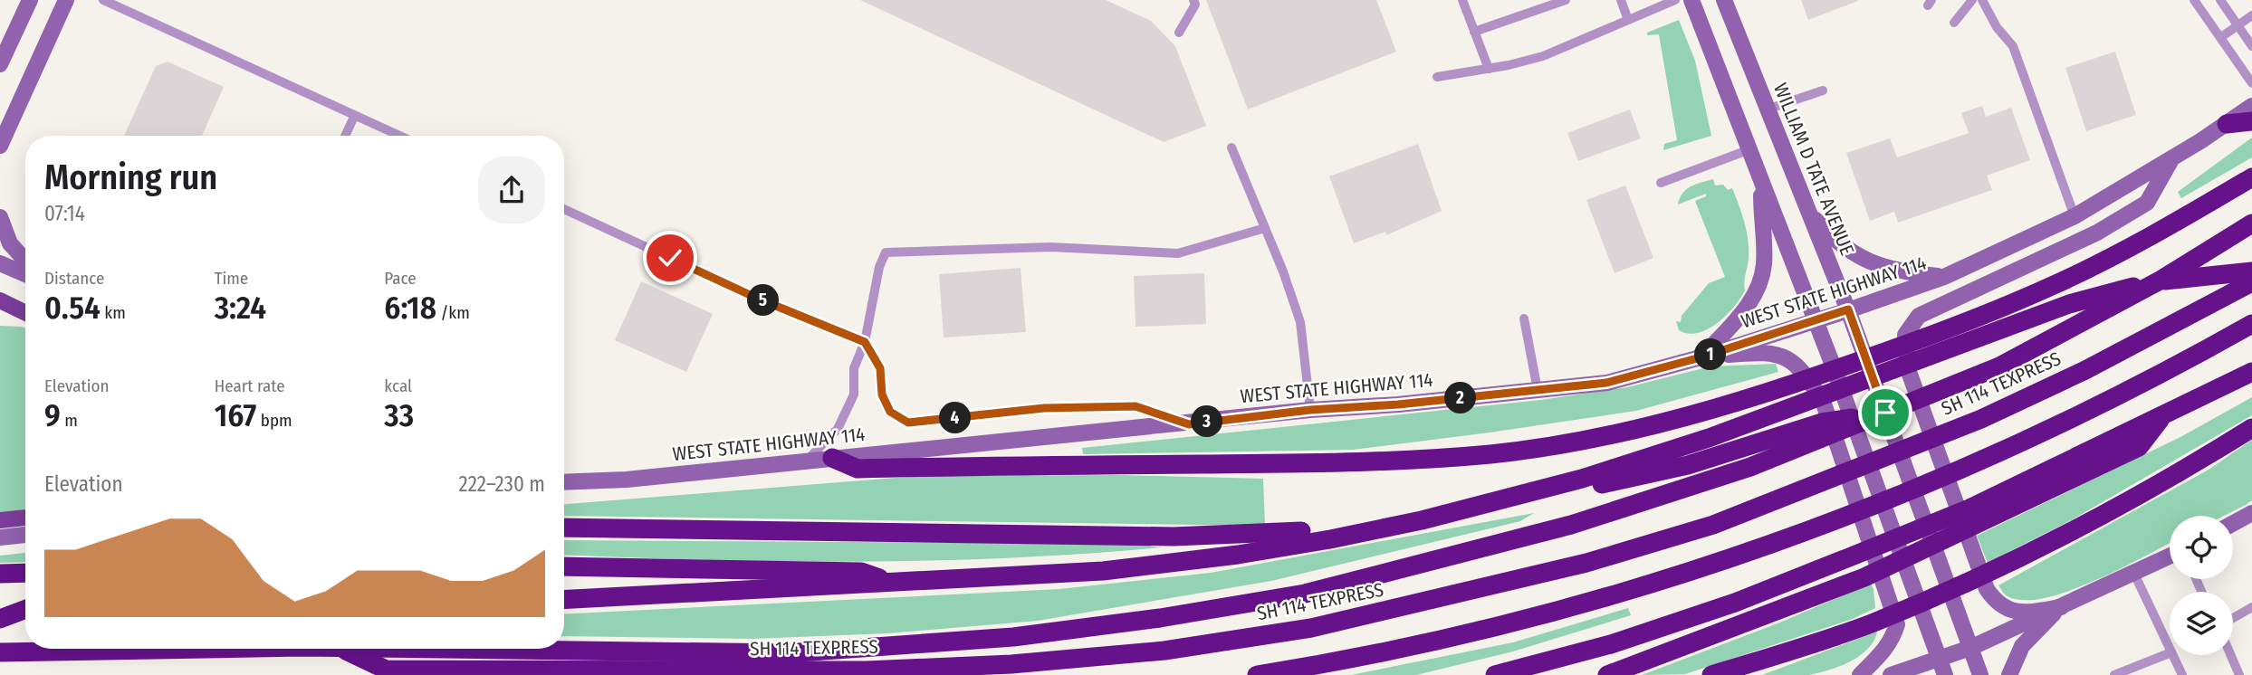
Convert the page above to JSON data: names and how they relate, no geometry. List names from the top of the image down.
{
  "streets": {
    "highway": ["SH 114 TEXPRESS"],
    "main road": ["WILLIAM D TATE AVENUE", "WEST STATE HIGHWAY 114"]
  },
  "crossings": [
    ["WILLIAM D TATE AVENUE", "WEST STATE HIGHWAY 114"]
  ],
  "page": {
    "heading": ["Morning run", "07:14"],
    "stats": [
      ["Distance", "0.54 km"],
      ["Time", "3:24"],
      ["Pace", "6:18 /km"],
      ["Elevation", "9 m"],
      ["Heart rate", "167 bpm"],
      ["kcal", "33"]
    ],
    "pins": [
      "5",
      "1",
      "2",
      "4",
      "3"
    ],
    "chart": ["Elevation", "222–230 m"]
  }
}
